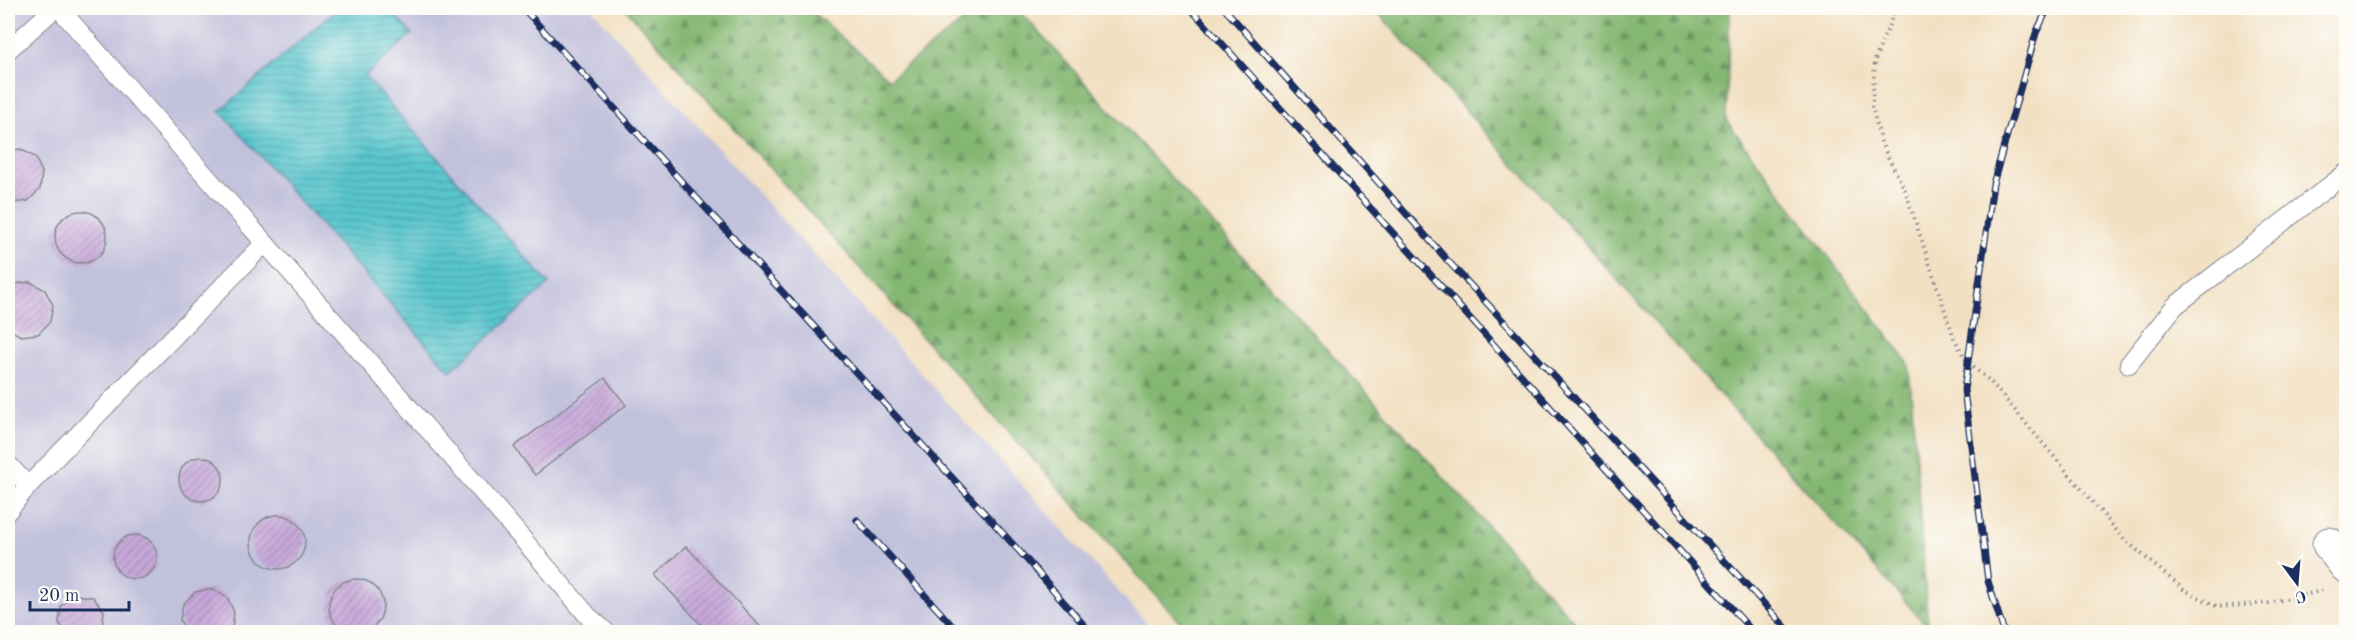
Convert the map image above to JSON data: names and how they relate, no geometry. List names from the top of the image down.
{
  "scale_bar": "20 m",
  "north": "bottom"
}
